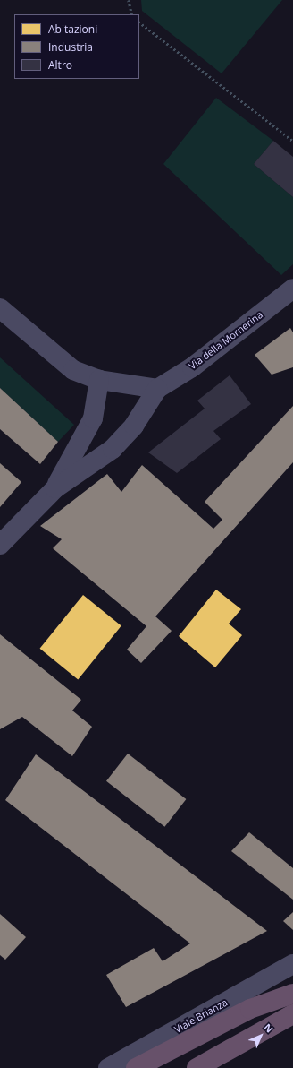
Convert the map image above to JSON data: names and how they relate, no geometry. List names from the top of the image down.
{
  "streets": {
    "street": ["Via della Mornerina", "Viale Brianza"]
  },
  "legend": ["Abitazioni", "Industria", "Altro"],
  "north": "top right"
}
